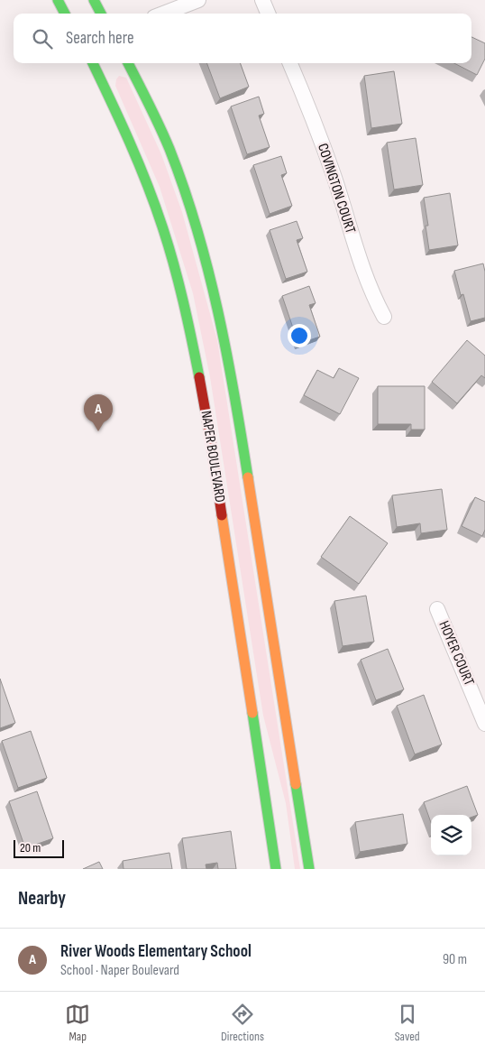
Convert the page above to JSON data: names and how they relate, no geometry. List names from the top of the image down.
{
  "streets": {
    "main road": ["NAPER BOULEVARD"],
    "street": ["COVINGTON COURT", "HOYER COURT"]
  },
  "scale_bar": "20 m",
  "page": {
    "search": "Search here",
    "pins": "A",
    "scale": "20 m",
    "heading": "Nearby",
    "list": [
      {
        "mark": "A",
        "name": "River Woods Elementary School",
        "note": "School · Naper Boulevard",
        "value": "90 m"
      }
    ],
    "nav": ["Map", "Directions", "Saved"]
  }
}
